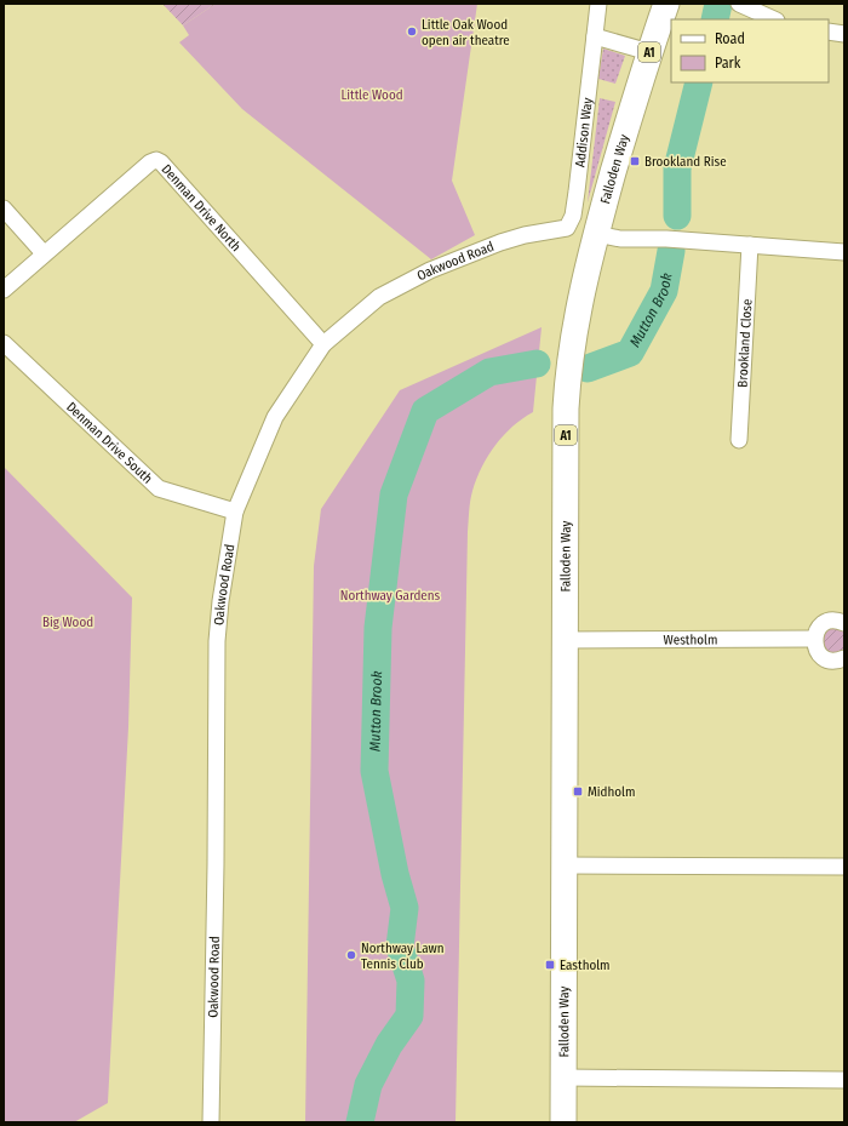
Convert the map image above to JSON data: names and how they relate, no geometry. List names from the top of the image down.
{
  "streets": {
    "highway": ["A1", "Falloden Way"],
    "street": [
      "Addison Way",
      "Denman Drive North",
      "Oakwood Road",
      "Brookland Close",
      "Denman Drive South",
      "Westholm"
    ]
  },
  "crossings": [
    ["Addison Way", "Oakwood Road"],
    ["Falloden Way", "Westholm"],
    ["Denman Drive North", "Oakwood Road"],
    ["Oakwood Road", "Denman Drive South"]
  ],
  "water": ["Mutton Brook"],
  "parks": ["Little Wood", "Northway Gardens", "Big Wood"],
  "places": {
    "other": ["Little Oak Wood open air theatre", "Northway Lawn Tennis Club"],
    "transit": ["Brookland Rise", "Midholm", "Eastholm"]
  },
  "legend": ["Road", "Park"]
}
